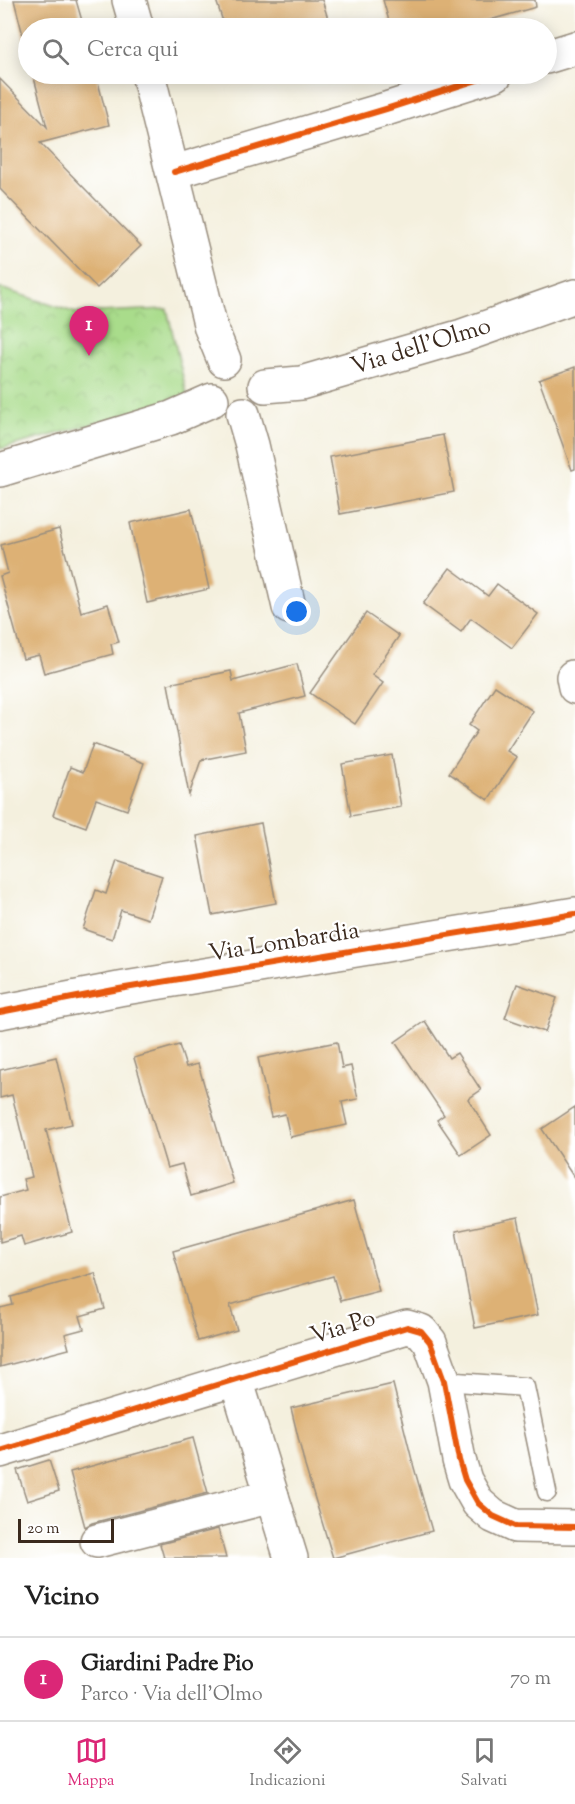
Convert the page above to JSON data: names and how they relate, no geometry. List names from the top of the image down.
{
  "streets": {
    "street": ["Via dell'Olmo", "Via Lombardia", "Via Po"]
  },
  "scale_bar": "20 m",
  "page": {
    "search": "Cerca qui",
    "pins": "1",
    "scale": "20 m",
    "heading": "Vicino",
    "list": [
      {
        "mark": "1",
        "name": "Giardini Padre Pio",
        "note": "Parco · Via dell'Olmo",
        "value": "70 m"
      }
    ],
    "nav": ["Mappa", "Indicazioni", "Salvati"]
  }
}
